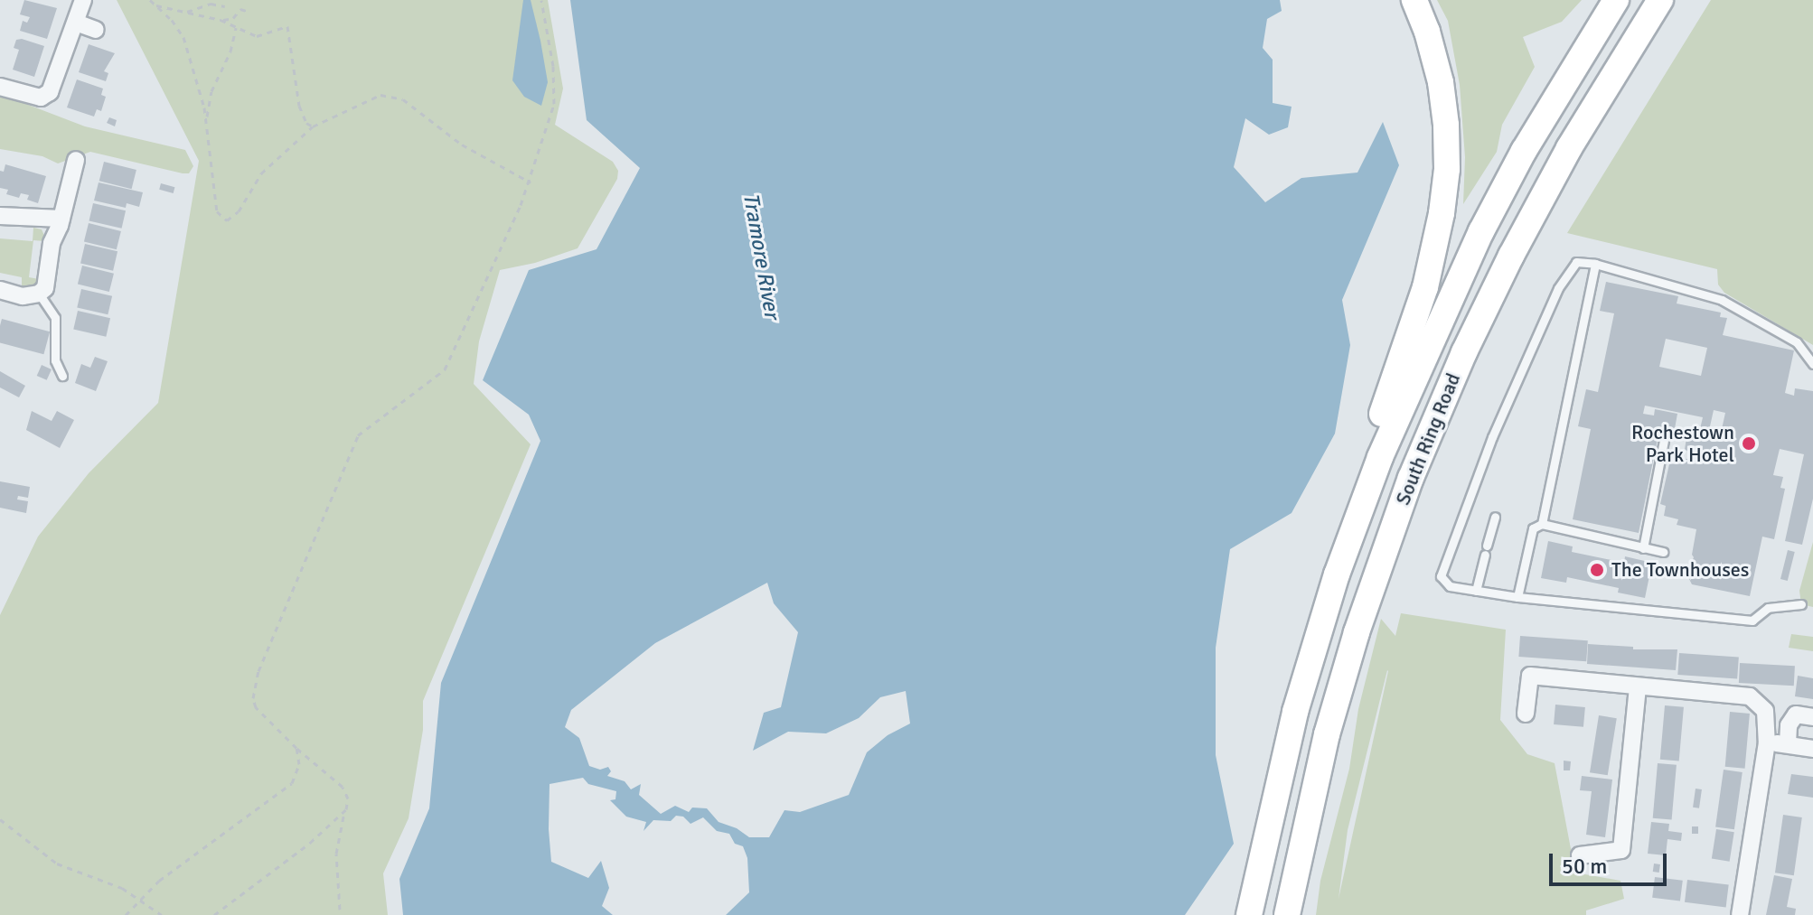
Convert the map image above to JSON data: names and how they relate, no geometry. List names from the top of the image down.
{
  "streets": {
    "highway": ["South Ring Road"]
  },
  "water": ["Tramore River"],
  "places": ["Rochestown Park Hotel", "The Townhouses"],
  "scale_bar": "50 m"
}
